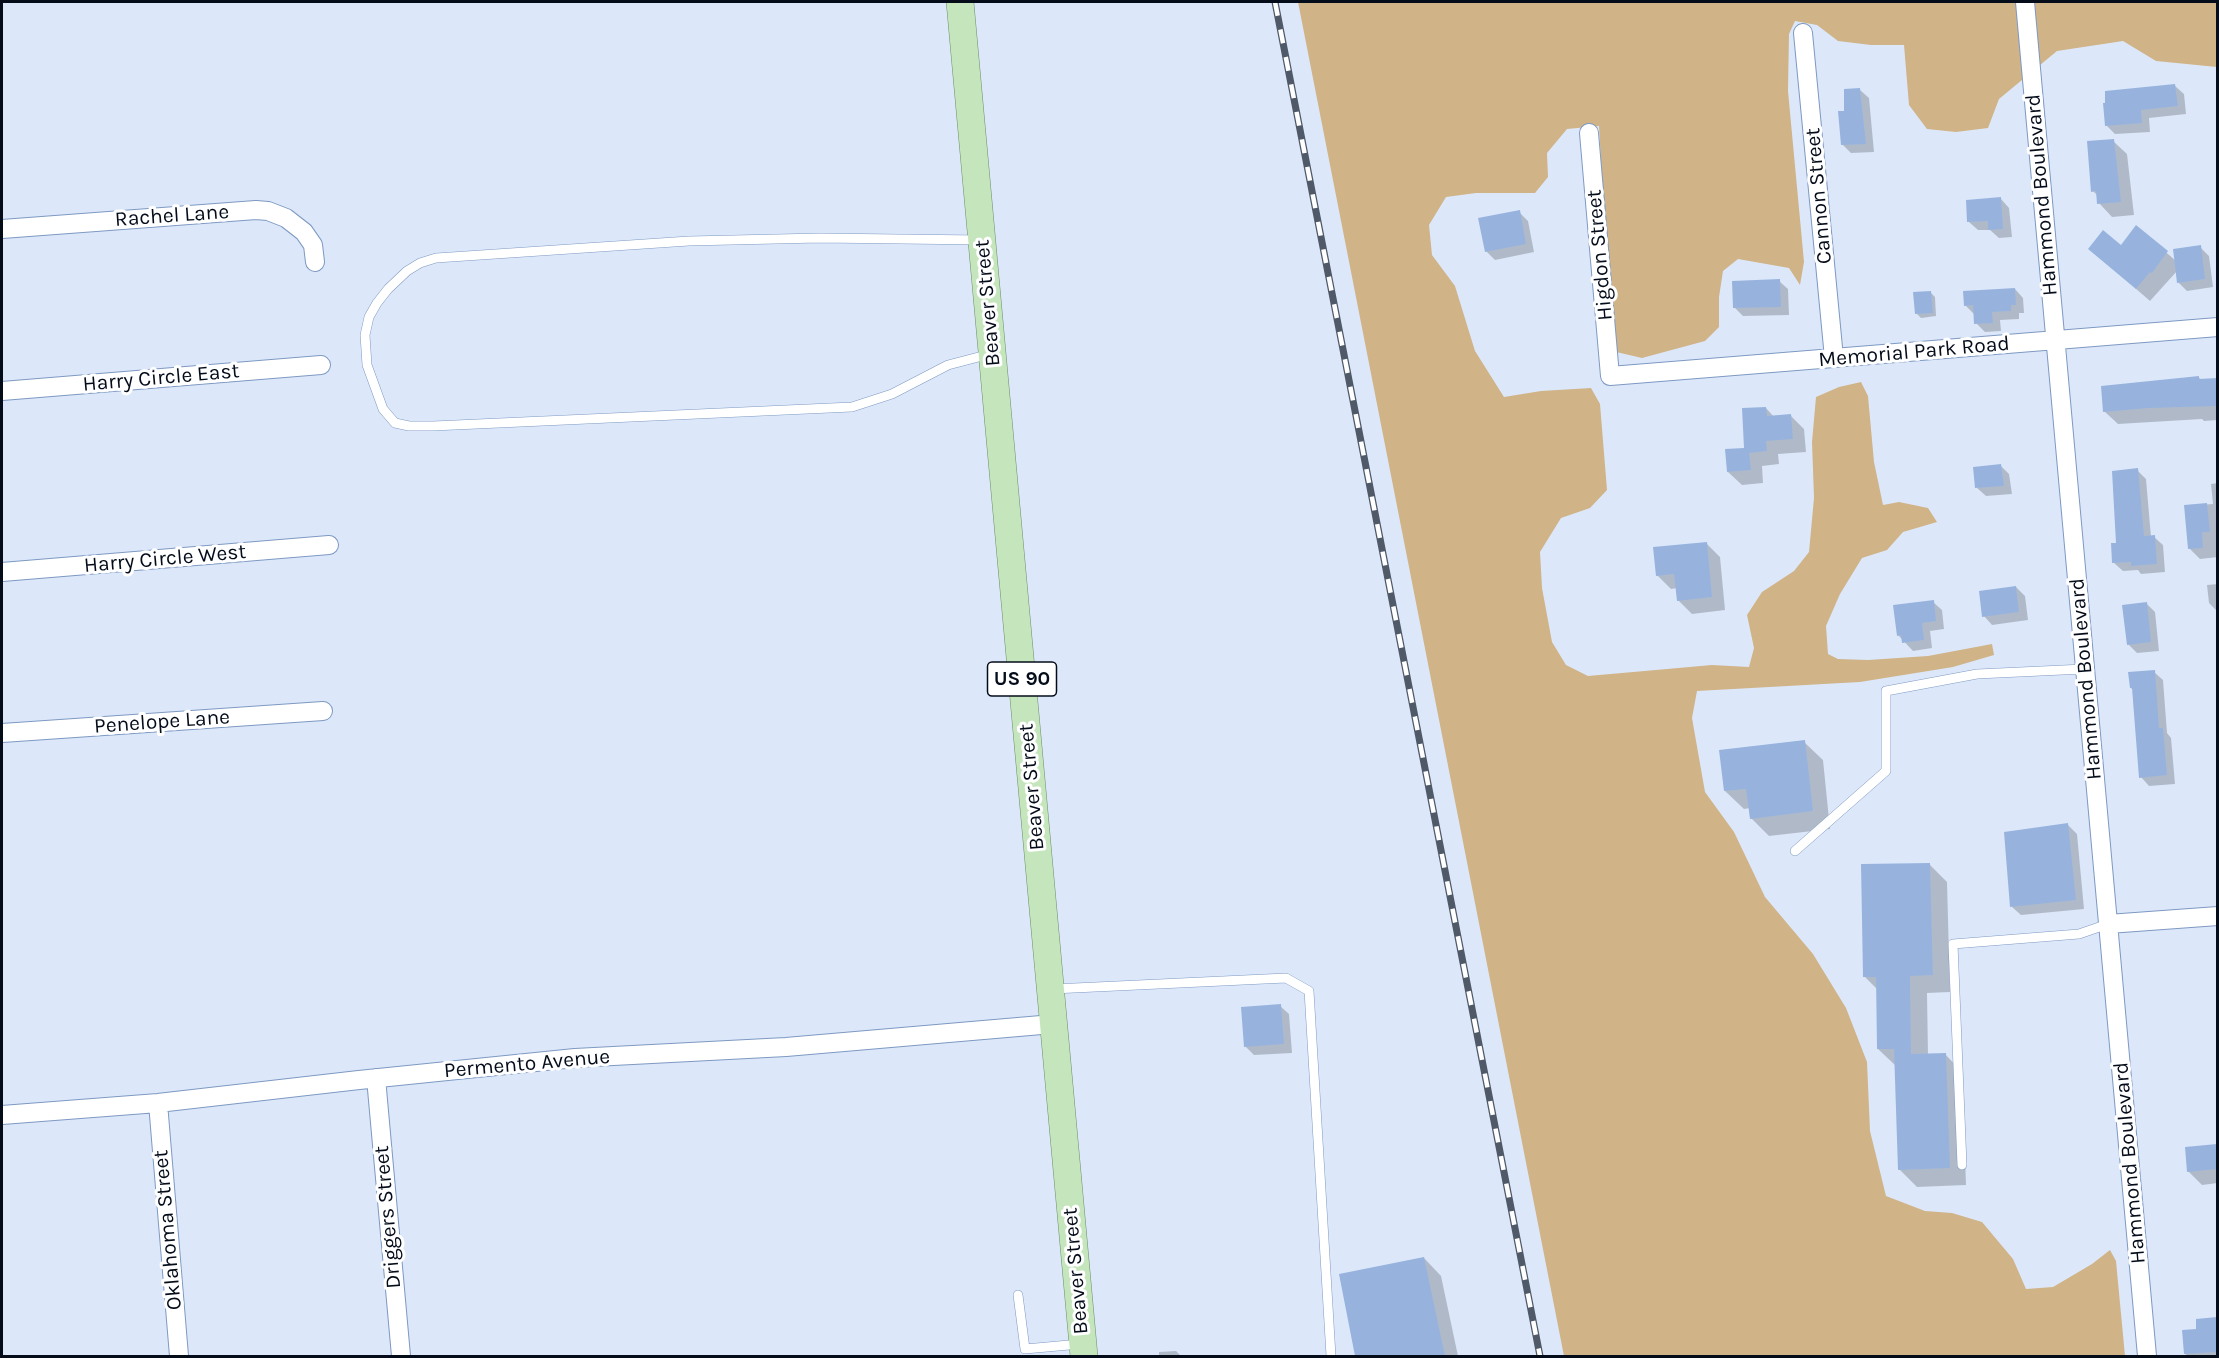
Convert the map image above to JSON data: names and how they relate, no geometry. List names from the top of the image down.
{
  "streets": {
    "main road": ["Beaver Street", "US 90"],
    "street": [
      "Hammond Boulevard",
      "Cannon Street",
      "Rachel Lane",
      "Higdon Street",
      "Memorial Park Road",
      "Harry Circle East",
      "Harry Circle West",
      "Penelope Lane",
      "Permento Avenue",
      "Driggers Street",
      "Oklahoma Street"
    ]
  },
  "crossings": [
    ["Hammond Boulevard", "Memorial Park Road"],
    ["Cannon Street", "Memorial Park Road"],
    ["Higdon Street", "Memorial Park Road"],
    ["Beaver Street", "Permento Avenue"],
    ["Permento Avenue", "Driggers Street"],
    ["Permento Avenue", "Oklahoma Street"]
  ]
}
